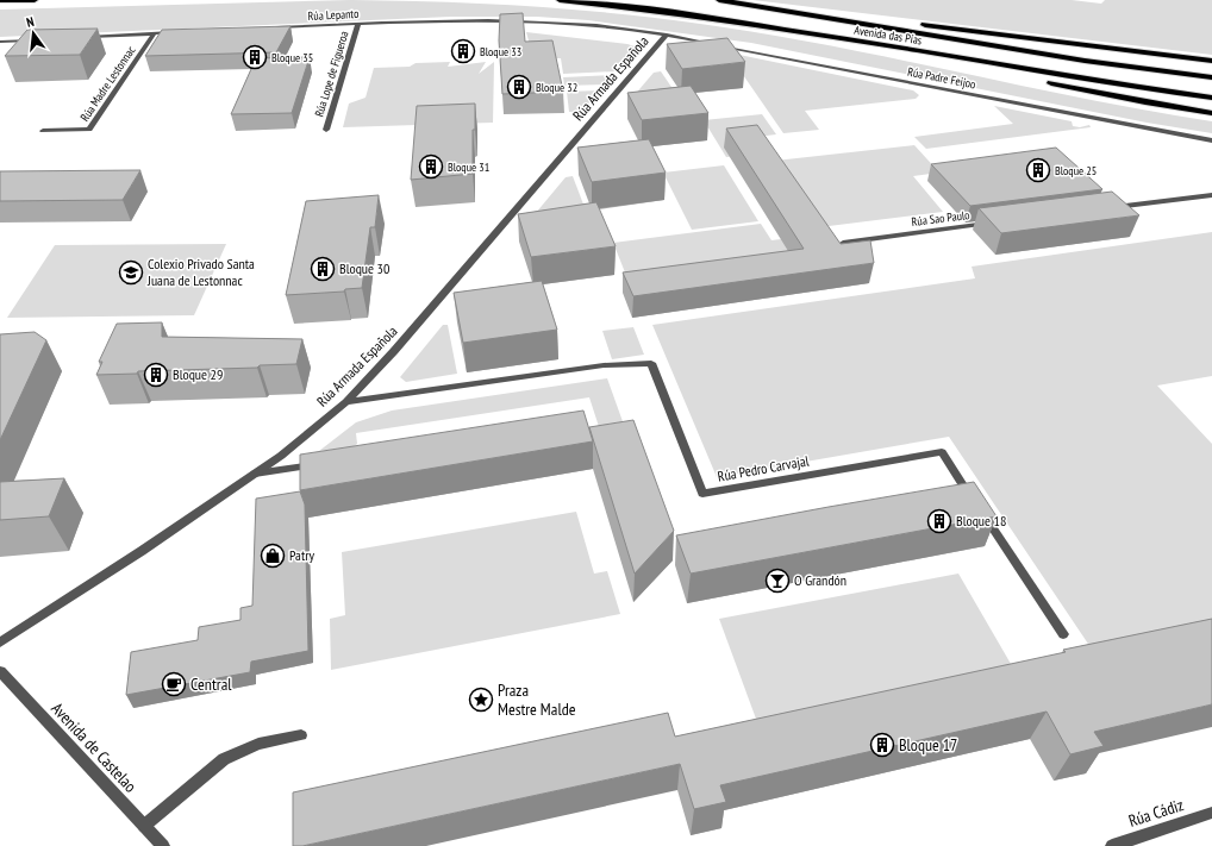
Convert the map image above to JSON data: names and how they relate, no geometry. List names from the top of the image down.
{
  "streets": {
    "highway": ["Avenida das Pías"],
    "street": [
      "Rúa Lepanto",
      "Rúa Lope de Figueroa",
      "Rúa Padre Feijoo",
      "Rúa Armada Española",
      "Rúa Madre Lestonnac",
      "Rúa Sao Paulo",
      "Rúa Pedro Carvajal",
      "Avenida de Castelao",
      "Rúa Cádiz"
    ]
  },
  "crossings": [
    ["Rúa Lepanto", "Rúa Lope de Figueroa"],
    ["Rúa Lepanto", "Rúa Padre Feijoo"],
    ["Rúa Lepanto", "Rúa Armada Española"],
    ["Rúa Padre Feijoo", "Rúa Armada Española"],
    ["Rúa Armada Española", "Rúa Pedro Carvajal"]
  ],
  "places": {
    "building": [
      "Bloque 33",
      "Bloque 35",
      "Bloque 32",
      "Bloque 31",
      "Bloque 25",
      "Bloque 30",
      "Bloque 29",
      "Bloque 18",
      "Bloque 17"
    ],
    "school or university": ["Colexio Privado Santa Juana de Lestonnac"],
    "shop": ["Patry"],
    "bar": ["O Grandón"],
    "cafe": ["Central"],
    "place": ["Praza Mestre Malde"]
  },
  "north": "top"
}
